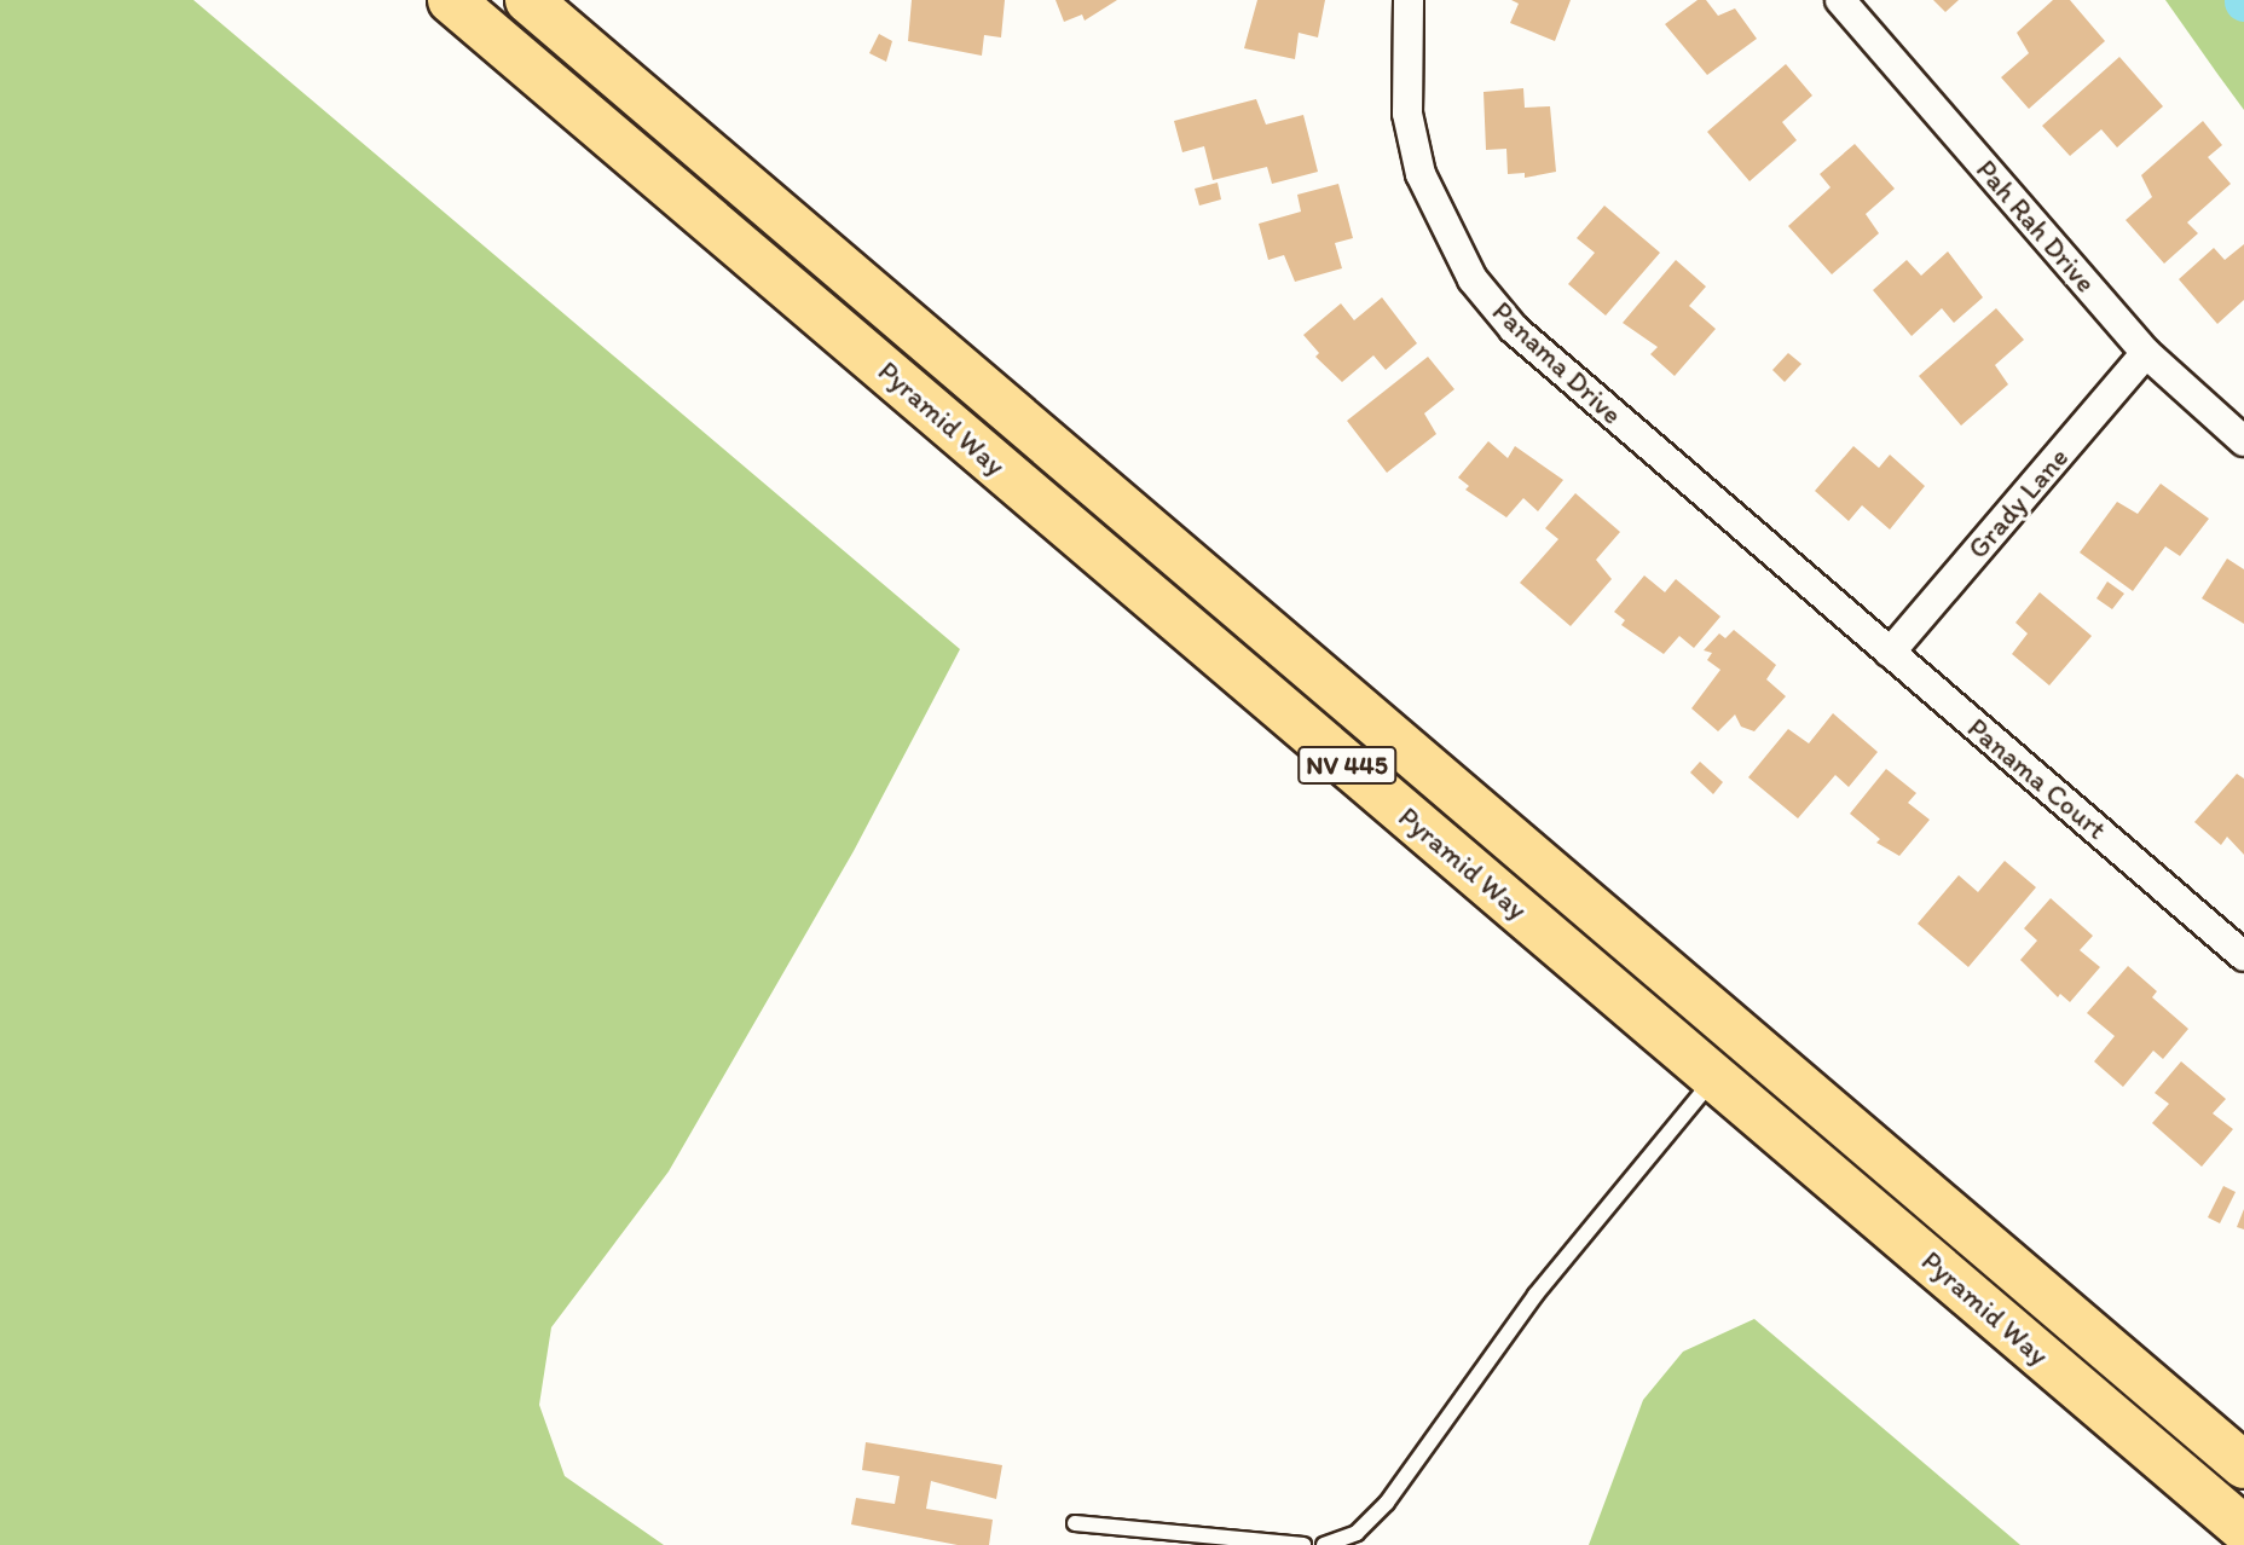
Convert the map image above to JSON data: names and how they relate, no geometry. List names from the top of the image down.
{
  "streets": {
    "main road": ["Pyramid Way", "NV 445"],
    "street": [
      "Pah Rah Drive",
      "Panama Drive",
      "Grady Lane",
      "Panama Court"
    ]
  },
  "crossings": [
    ["Pah Rah Drive", "Grady Lane"],
    ["Panama Drive", "Panama Court"],
    ["Grady Lane", "Panama Court"]
  ]
}
